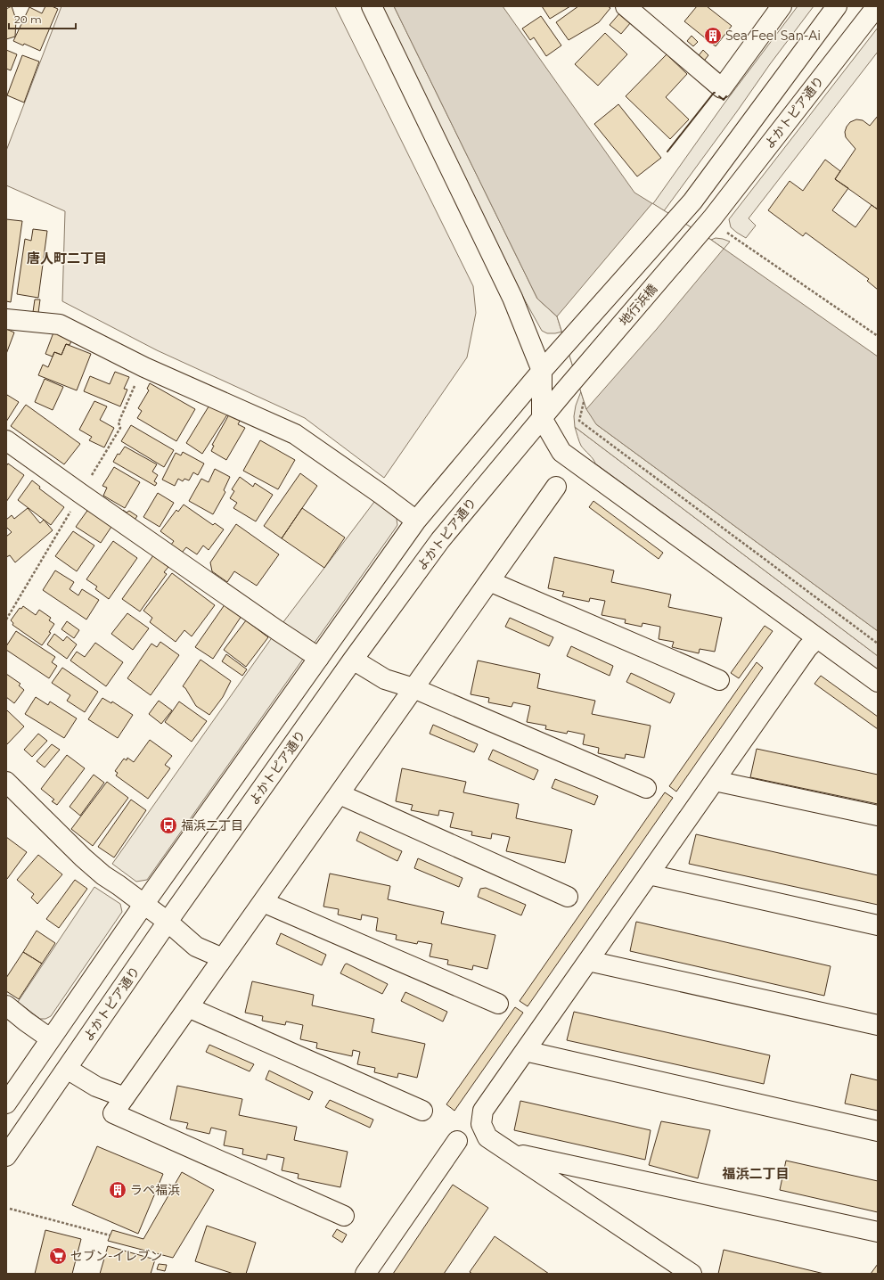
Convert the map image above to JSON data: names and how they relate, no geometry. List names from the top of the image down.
{
  "streets": {
    "street": ["よかトピア通り", "地行浜橋"]
  },
  "crossings": [
    ["よかトピア通り", "地行浜橋"]
  ],
  "districts": ["唐人町二丁目", "福浜二丁目"],
  "places": {
    "building": ["Sea Feel San-Ai", "ラペ福浜"],
    "bus stop": ["福浜二丁目"],
    "supermarket": ["セブン-イレブン"]
  },
  "scale_bar": "20 m"
}
